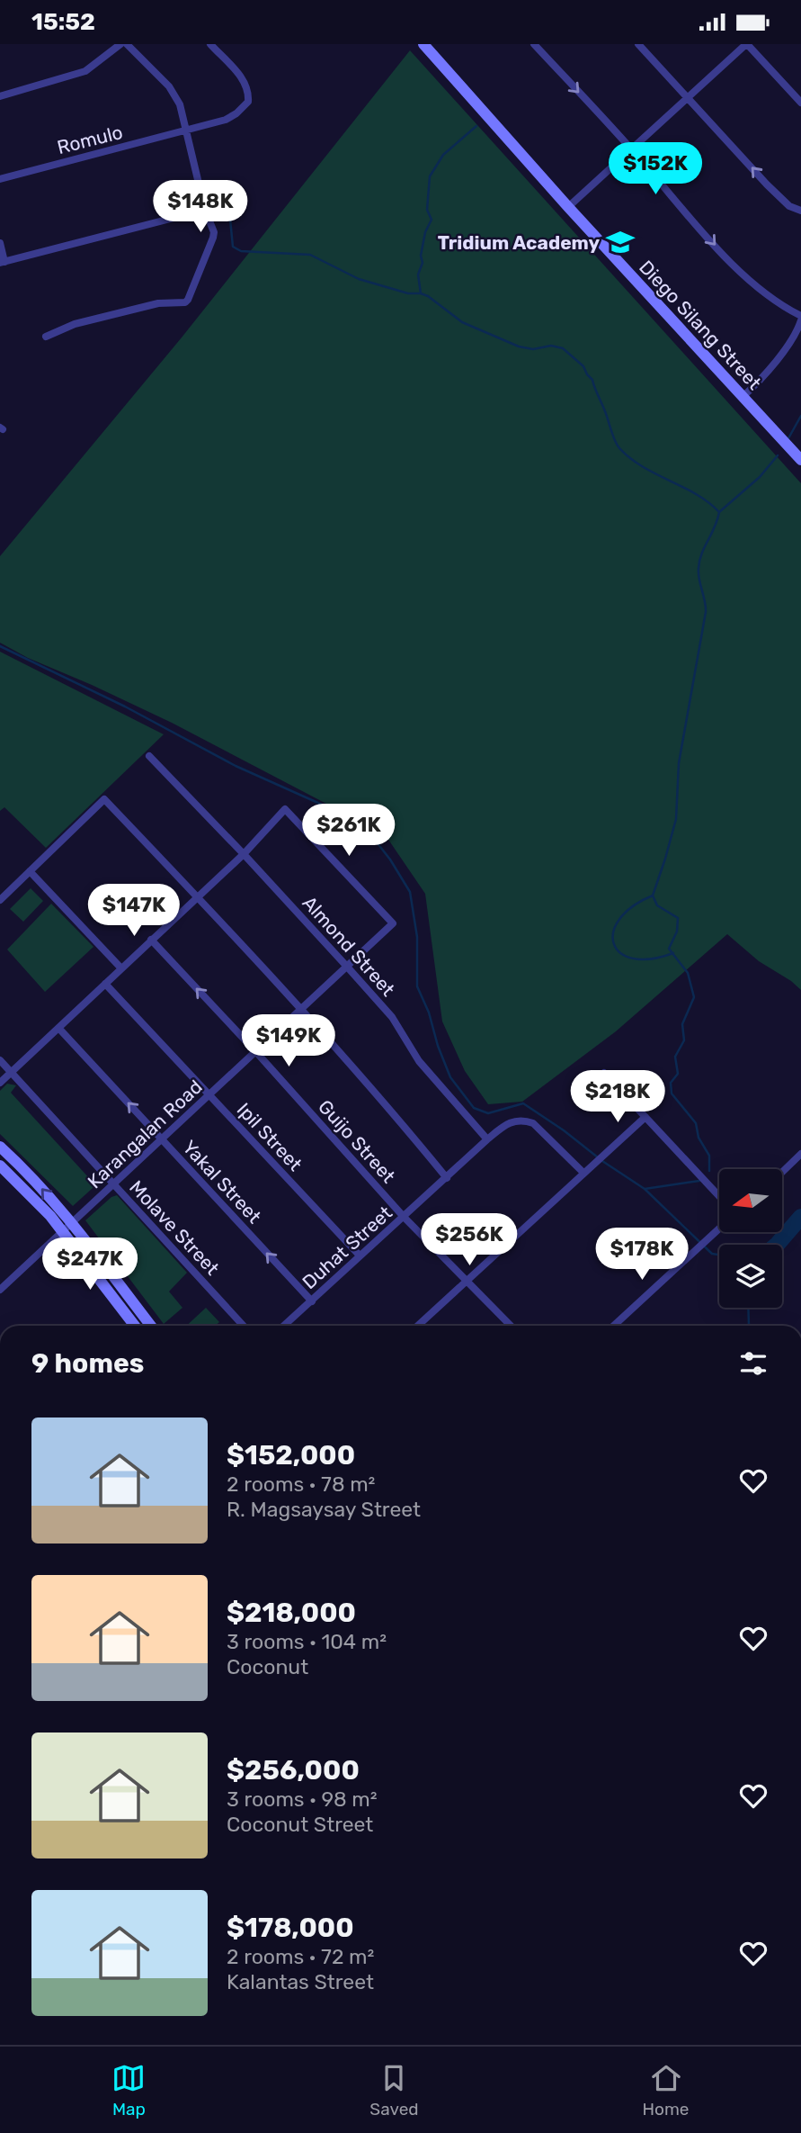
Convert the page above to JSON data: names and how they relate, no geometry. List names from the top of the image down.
{
  "streets": {
    "street": [
      "Romulo",
      "Diego Silang Street",
      "Almond Street",
      "Karangalan Road",
      "Ipil Street",
      "Guijo Street",
      "Yakal Street",
      "Molave Street",
      "Duhat Street"
    ]
  },
  "crossings": [
    ["Almond Street", "Karangalan Road"],
    ["Almond Street", "Duhat Street"],
    ["Karangalan Road", "Ipil Street"],
    ["Karangalan Road", "Guijo Street"],
    ["Karangalan Road", "Yakal Street"],
    ["Karangalan Road", "Molave Street"],
    ["Ipil Street", "Duhat Street"],
    ["Guijo Street", "Duhat Street"],
    ["Yakal Street", "Duhat Street"]
  ],
  "one_way": ["Yakal Street"],
  "places": {
    "school or university": ["Tridium Academy"]
  },
  "north": "left",
  "page": {
    "status": "15:52",
    "price": [
      "$152K",
      "$148K",
      "$261K",
      "$147K",
      "$149K",
      "$218K",
      "$256K",
      "$178K",
      "$247K"
    ],
    "heading": "9 homes",
    "list": [
      {
        "name": "$152,000",
        "note": "2 rooms · 78 m² · R. Magsaysay Street"
      },
      {
        "name": "$218,000",
        "note": "3 rooms · 104 m² · Coconut"
      },
      {
        "name": "$256,000",
        "note": "3 rooms · 98 m² · Coconut Street"
      },
      {
        "name": "$178,000",
        "note": "2 rooms · 72 m² · Kalantas Street"
      }
    ],
    "tabs": ["Map", "Saved", "Home"]
  }
}
